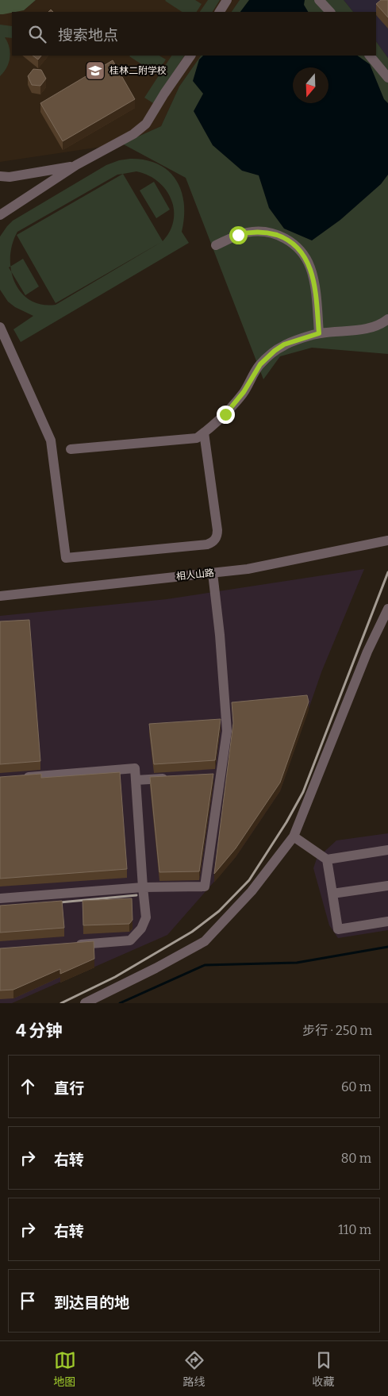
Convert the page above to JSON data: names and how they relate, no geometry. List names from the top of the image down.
{
  "streets": {
    "street": ["相人山路"]
  },
  "places": {
    "school or university": ["桂林二附学校"]
  },
  "north": "bottom",
  "page": {
    "search": "搜索地点",
    "heading": ["4 分钟", "步行 · 250 m"],
    "list": [
      ["直行", "60 m"],
      ["右转", "80 m"],
      ["右转", "110 m"],
      "到达目的地"
    ],
    "nav": ["地图", "路线", "收藏"]
  }
}
